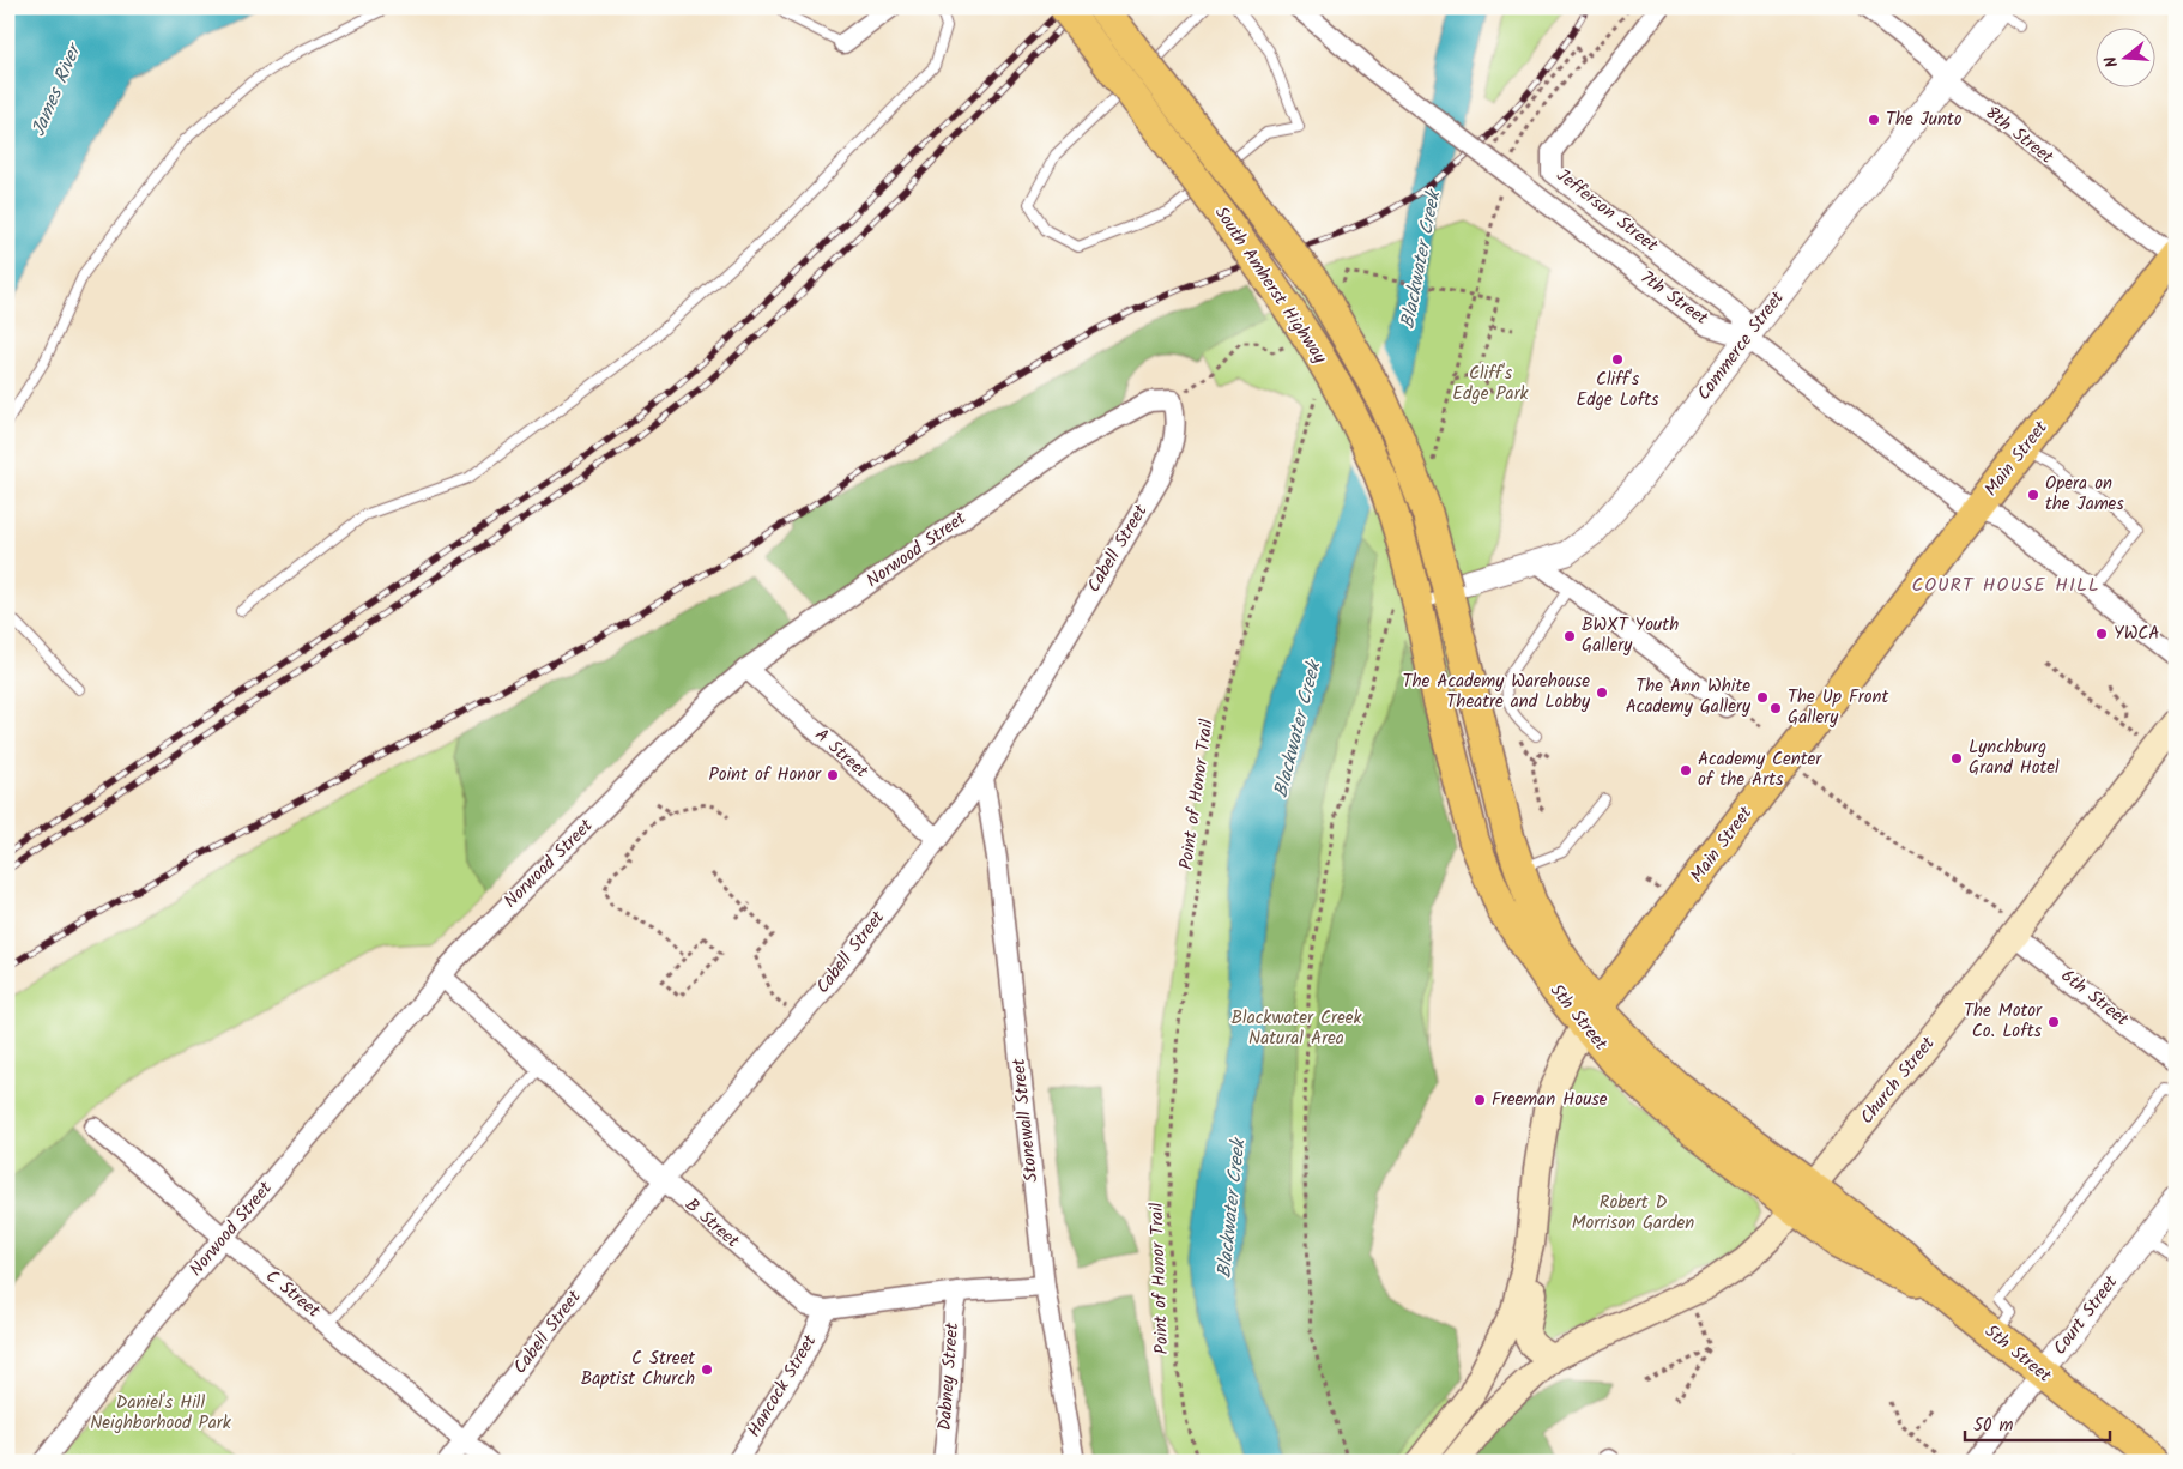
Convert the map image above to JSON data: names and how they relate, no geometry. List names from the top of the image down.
{
  "streets": {
    "main road": [
      "South Amherst Highway",
      "Main Street",
      "5th Street",
      "Church Street"
    ],
    "street": [
      "8th Street",
      "Jefferson Street",
      "7th Street",
      "Commerce Street",
      "Cabell Street",
      "Norwood Street",
      "A Street",
      "6th Street",
      "Stonewall Street",
      "B Street",
      "C Street",
      "Court Street",
      "Dabney Street",
      "Hancock Street"
    ],
    "path": ["Point of Honor Trail"]
  },
  "crossings": [
    ["8th Street", "Commerce Street"],
    ["8th Street", "Main Street"],
    ["Jefferson Street", "7th Street"],
    ["Jefferson Street", "Commerce Street"],
    ["South Amherst Highway", "Commerce Street"],
    ["South Amherst Highway", "5th Street"],
    ["7th Street", "Commerce Street"],
    ["7th Street", "Main Street"],
    ["Commerce Street", "5th Street"],
    ["Main Street", "5th Street"],
    ["Cabell Street", "Norwood Street"],
    ["Cabell Street", "A Street"],
    ["Cabell Street", "Stonewall Street"],
    ["Cabell Street", "B Street"],
    ["Cabell Street", "C Street"],
    ["Norwood Street", "A Street"],
    ["Norwood Street", "B Street"],
    ["Norwood Street", "C Street"],
    ["6th Street", "Church Street"],
    ["5th Street", "Church Street"],
    ["5th Street", "Court Street"],
    ["B Street", "Hancock Street"]
  ],
  "districts": ["COURT HOUSE HILL"],
  "water": ["James River", "Blackwater Creek"],
  "parks": [
    "Cliff's Edge Park",
    "Blackwater Creek Natural Area",
    "Robert D Morrison Garden",
    "Daniel's Hill Neighborhood Park"
  ],
  "places": [
    "The Junto",
    "Cliff's Edge Lofts",
    "Opera on the James",
    "YWCA",
    "BWXT Youth Gallery",
    "The Academy Warehouse Theatre and Lobby",
    "The Ann White Academy Gallery",
    "The Up Front Gallery",
    "Lynchburg Grand Hotel",
    "Academy Center of the Arts",
    "Point of Honor",
    "The Motor Co. Lofts",
    "Freeman House",
    "C Street Baptist Church"
  ],
  "scale_bar": "50 m",
  "north": "left"
}
